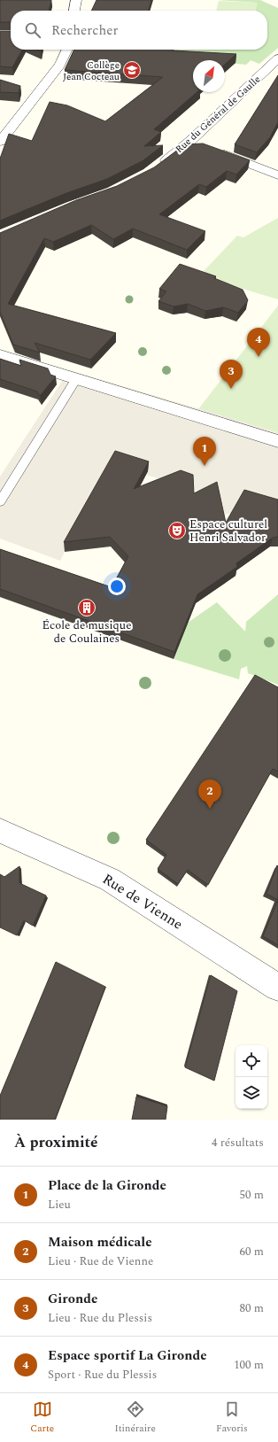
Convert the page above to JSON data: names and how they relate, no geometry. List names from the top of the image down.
{
  "streets": {
    "street": ["Rue du Général de Gaulle", "Rue de Vienne"]
  },
  "places": {
    "school or university": ["Collège Jean Cocteau"],
    "theatre": ["Espace culturel Henri Salvador"],
    "building": ["École de musique de Coulaines"]
  },
  "north": "top right",
  "page": {
    "search": "Rechercher",
    "pins": [
      "4",
      "3",
      "1",
      "2"
    ],
    "heading": ["À proximité", "4 résultats"],
    "list": [
      {
        "mark": "1",
        "name": "Place de la Gironde",
        "note": "Lieu",
        "value": "50 m"
      },
      {
        "mark": "2",
        "name": "Maison médicale",
        "note": "Lieu · Rue de Vienne",
        "value": "60 m"
      },
      {
        "mark": "3",
        "name": "Gironde",
        "note": "Lieu · Rue du Plessis",
        "value": "80 m"
      },
      {
        "mark": "4",
        "name": "Espace sportif La Gironde",
        "note": "Sport · Rue du Plessis",
        "value": "100 m"
      }
    ],
    "nav": ["Carte", "Itinéraire", "Favoris"]
  }
}
